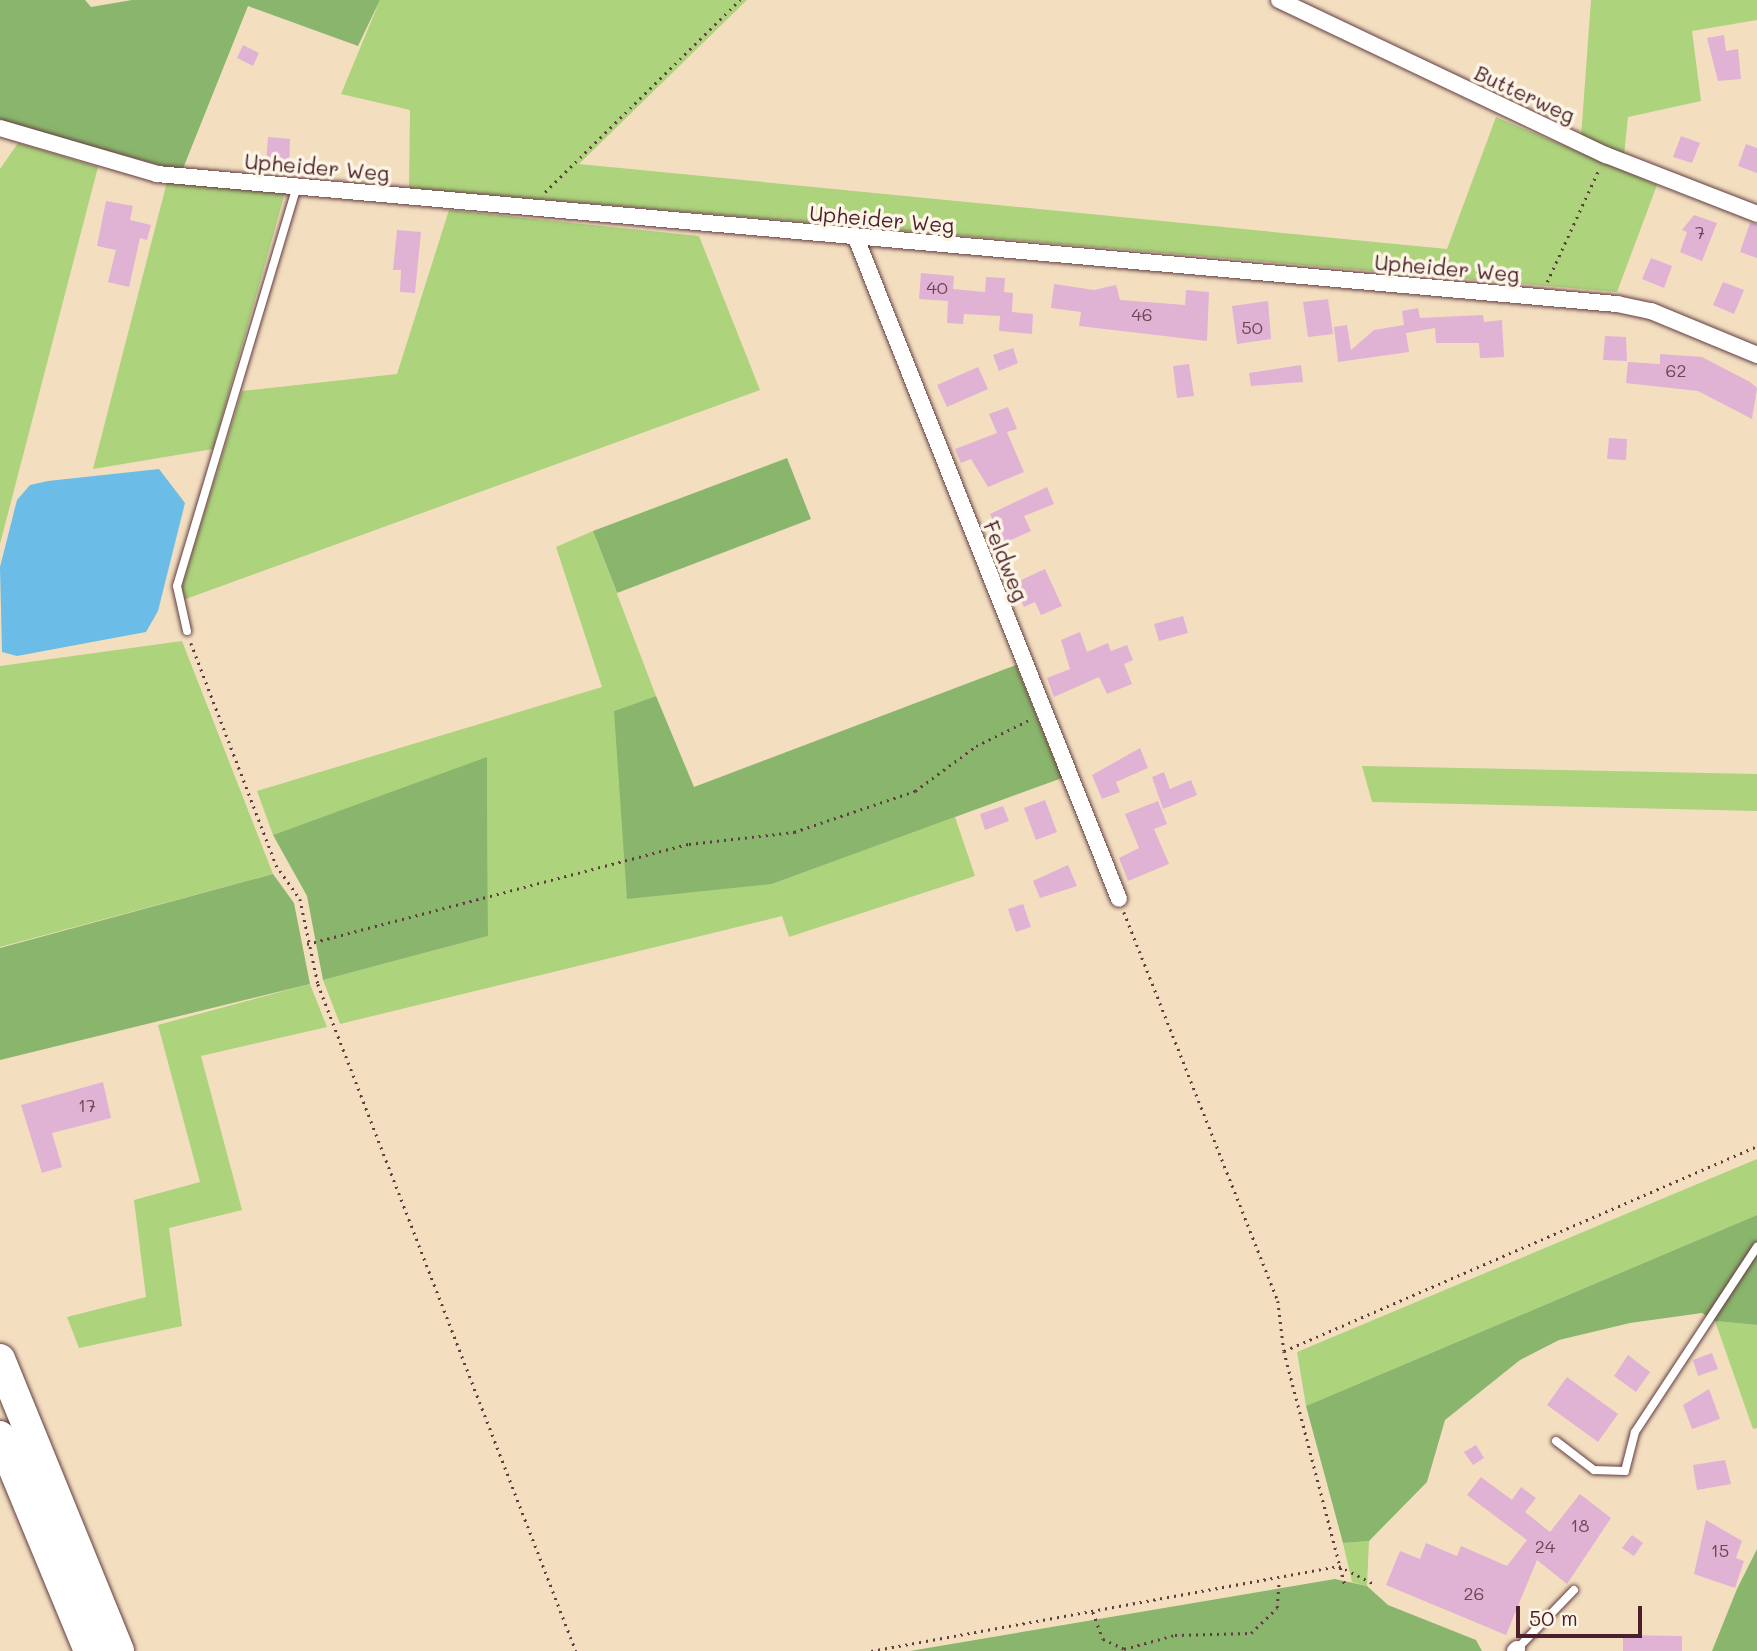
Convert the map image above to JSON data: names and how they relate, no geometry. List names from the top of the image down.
{
  "streets": {
    "street": ["Butterweg", "Upheider Weg", "Feldweg"]
  },
  "crossings": [
    ["Upheider Weg", "Feldweg"]
  ],
  "house_numbers": [
    "7",
    "40",
    "46",
    "50",
    "62",
    "17",
    "18",
    "24",
    "15",
    "26"
  ],
  "scale_bar": "50 m"
}
